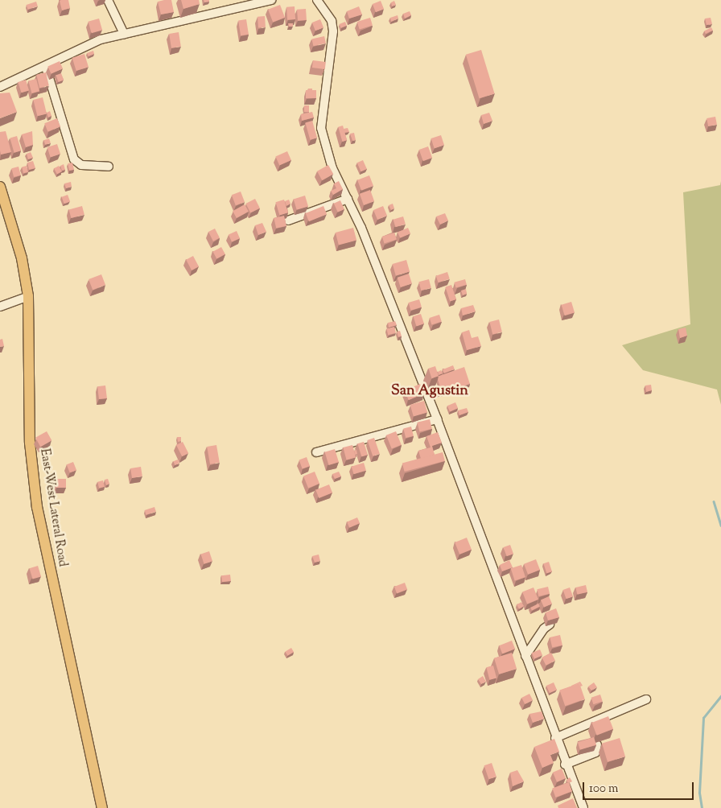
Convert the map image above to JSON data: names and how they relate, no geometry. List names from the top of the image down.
{
  "streets": {
    "main road": ["East-West Lateral Road"]
  },
  "districts": ["San Agustin"],
  "scale_bar": "100 m"
}
